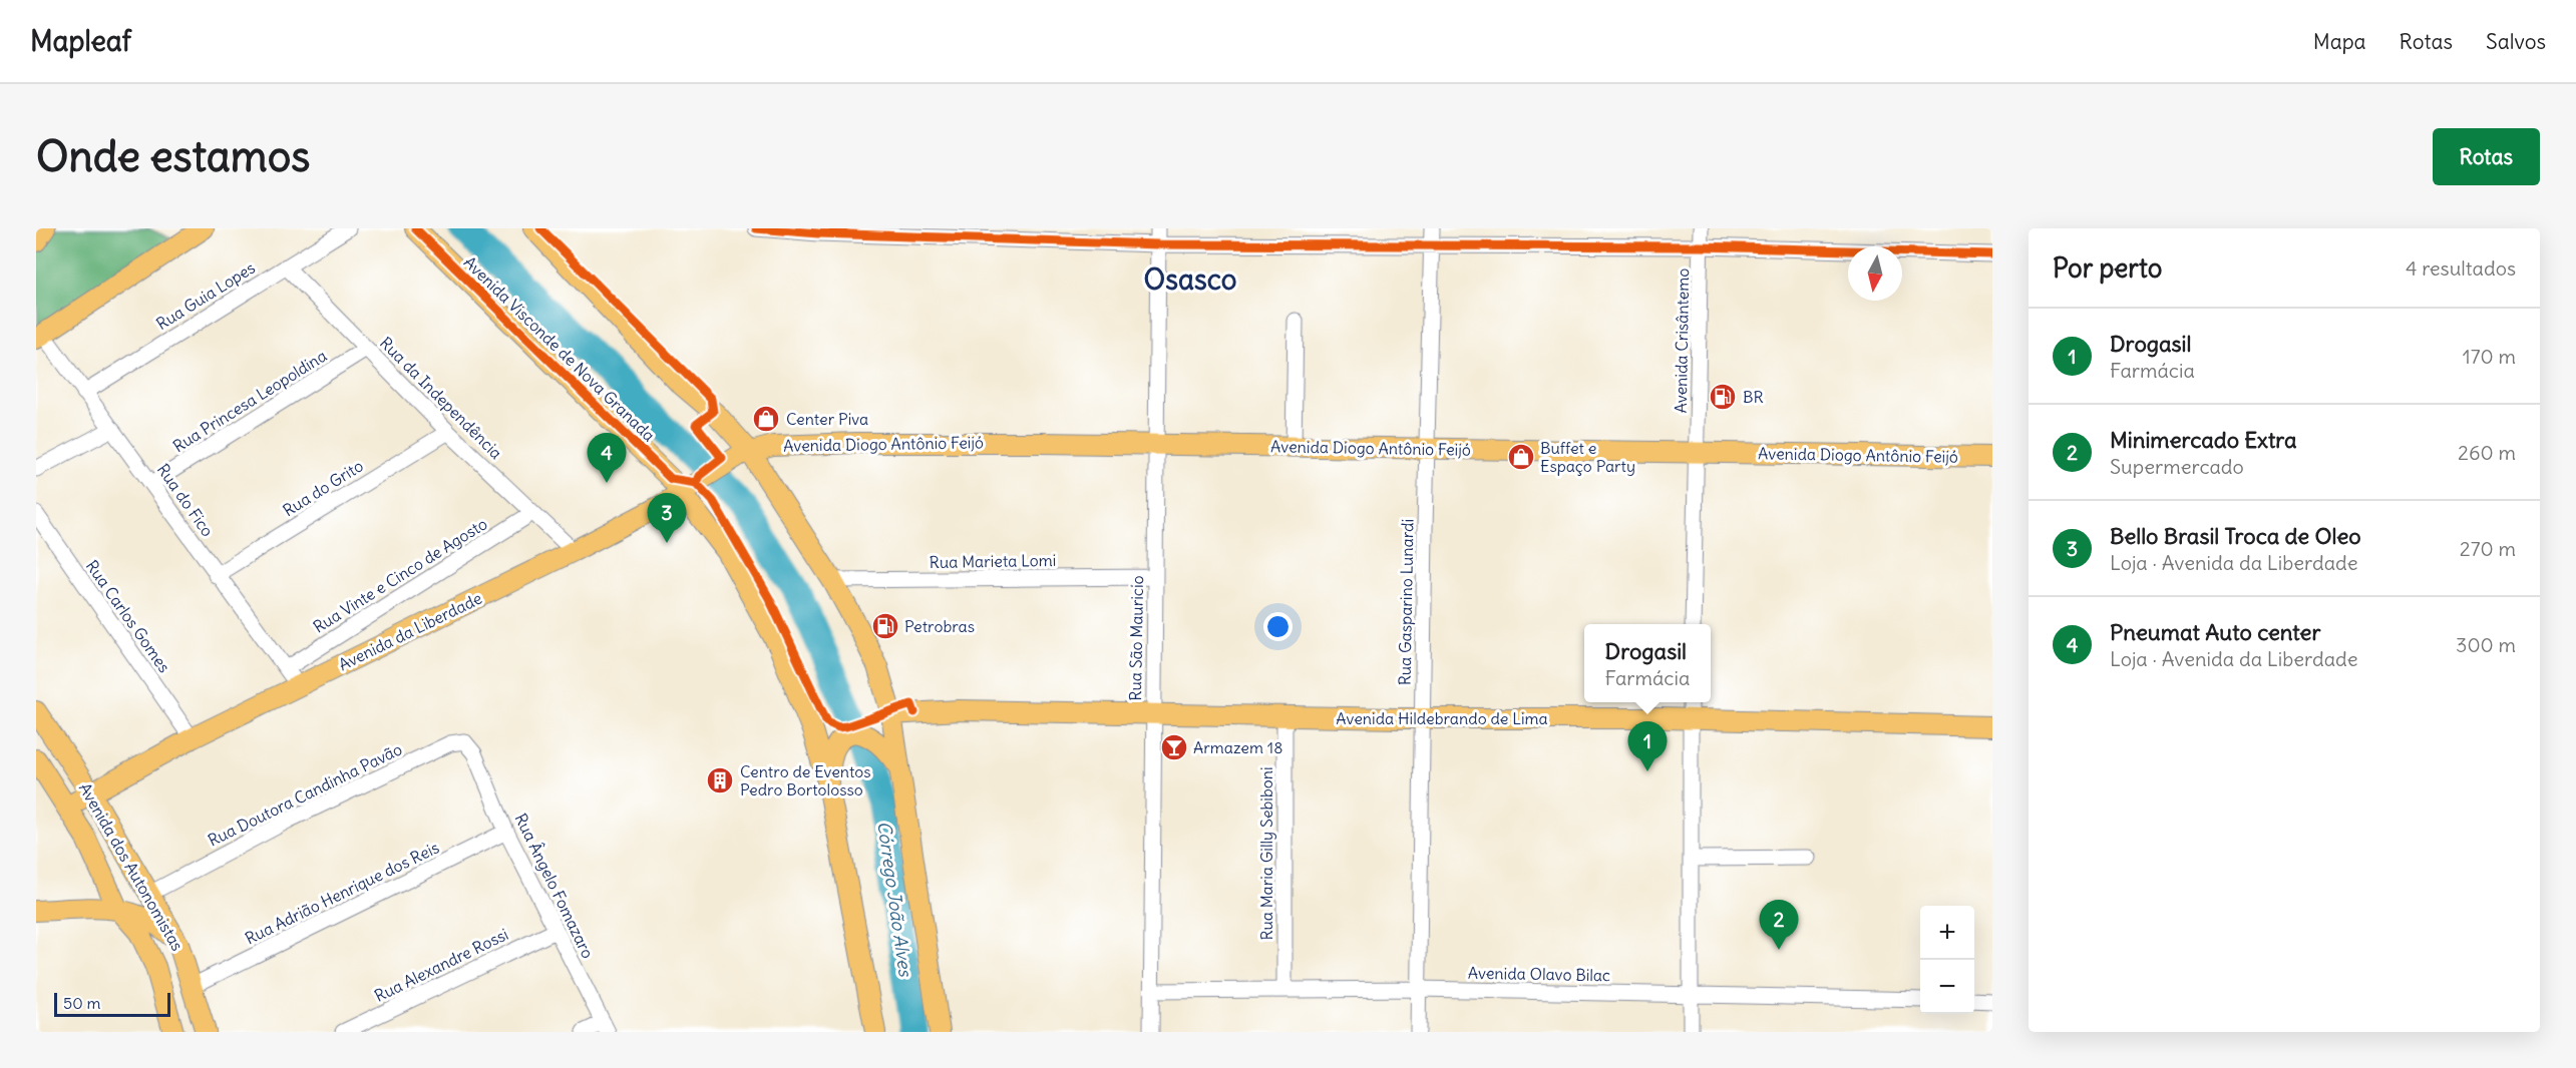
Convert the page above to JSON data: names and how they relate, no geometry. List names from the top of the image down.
{
  "streets": {
    "main road": [
      "Avenida Visconde de Nova Granada",
      "Avenida Diogo Antônio Feijó",
      "Avenida da Liberdade",
      "Avenida Hildebrando de Lima",
      "Avenida dos Autonomistas"
    ],
    "street": [
      "Rua Guia Lopes",
      "Avenida Crisântemo",
      "Rua da Independência",
      "Rua Princesa Leopoldina",
      "Rua do Grito",
      "Rua do Fico",
      "Rua Marieta Lomi",
      "Rua Vinte e Cinco de Agosto",
      "Rua Gasparino Lunardi",
      "Rua Carlos Gomes",
      "Rua São Mauricio",
      "Rua Doutora Candinha Pavão",
      "Rua Maria Gilly Sebiboni",
      "Rua Ângelo Fomazaro",
      "Rua Adrião Henrique dos Reis",
      "Rua Alexandre Rossi",
      "Avenida Olavo Bilac"
    ]
  },
  "crossings": [
    ["Rua Guia Lopes", "Rua da Independência"],
    ["Rua Guia Lopes", "Rua do Fico"],
    ["Avenida Crisântemo", "Avenida Diogo Antônio Feijó"],
    ["Avenida Visconde de Nova Granada", "Avenida da Liberdade"],
    ["Rua da Independência", "Rua Princesa Leopoldina"],
    ["Rua da Independência", "Rua do Grito"],
    ["Rua da Independência", "Rua Vinte e Cinco de Agosto"],
    ["Rua da Independência", "Avenida da Liberdade"],
    ["Rua Princesa Leopoldina", "Rua do Fico"],
    ["Avenida Diogo Antônio Feijó", "Rua Gasparino Lunardi"],
    ["Avenida Diogo Antônio Feijó", "Avenida da Liberdade"],
    ["Avenida Diogo Antônio Feijó", "Rua São Mauricio"],
    ["Rua do Grito", "Rua do Fico"],
    ["Rua do Fico", "Rua Vinte e Cinco de Agosto"],
    ["Rua do Fico", "Avenida da Liberdade"],
    ["Rua Marieta Lomi", "Rua São Mauricio"],
    ["Rua Gasparino Lunardi", "Avenida Hildebrando de Lima"],
    ["Rua Gasparino Lunardi", "Avenida Olavo Bilac"],
    ["Rua Carlos Gomes", "Avenida da Liberdade"],
    ["Avenida da Liberdade", "Avenida dos Autonomistas"],
    ["Rua São Mauricio", "Avenida Hildebrando de Lima"],
    ["Rua São Mauricio", "Avenida Olavo Bilac"],
    ["Avenida Hildebrando de Lima", "Rua Maria Gilly Sebiboni"],
    ["Rua Doutora Candinha Pavão", "Avenida dos Autonomistas"],
    ["Rua Doutora Candinha Pavão", "Rua Ângelo Fomazaro"],
    ["Rua Maria Gilly Sebiboni", "Avenida Olavo Bilac"],
    ["Avenida dos Autonomistas", "Rua Adrião Henrique dos Reis"],
    ["Rua Ângelo Fomazaro", "Rua Adrião Henrique dos Reis"],
    ["Rua Ângelo Fomazaro", "Rua Alexandre Rossi"]
  ],
  "districts": ["Osasco"],
  "water": ["Córrego João Alves"],
  "places": {
    "fuel station": ["BR", "Petrobras"],
    "shop": ["Center Piva", "Buffet e Espaço Party"],
    "bar": ["Armazem 18"],
    "building": ["Centro de Eventos Pedro Bortolosso"]
  },
  "scale_bar": "50 m",
  "north": "bottom",
  "page": {
    "header": "Mapleaf",
    "nav": ["Mapa", "Rotas", "Salvos"],
    "buttons": "Rotas",
    "title": "Onde estamos",
    "heading": ["Por perto", "4 resultados"],
    "list": [
      {
        "mark": "1",
        "name": "Drogasil",
        "note": "Farmácia",
        "value": "170 m"
      },
      {
        "mark": "2",
        "name": "Minimercado Extra",
        "note": "Supermercado",
        "value": "260 m"
      },
      {
        "mark": "3",
        "name": "Bello Brasil Troca de Oleo",
        "note": "Loja · Avenida da Liberdade",
        "value": "270 m"
      },
      {
        "mark": "4",
        "name": "Pneumat Auto center",
        "note": "Loja · Avenida da Liberdade",
        "value": "300 m"
      }
    ],
    "pins": [
      "4",
      "3",
      "1",
      "2"
    ],
    "popup": ["Drogasil", "Farmácia"],
    "map_buttons": ["+", "−"],
    "scale": "50 m"
  }
}
